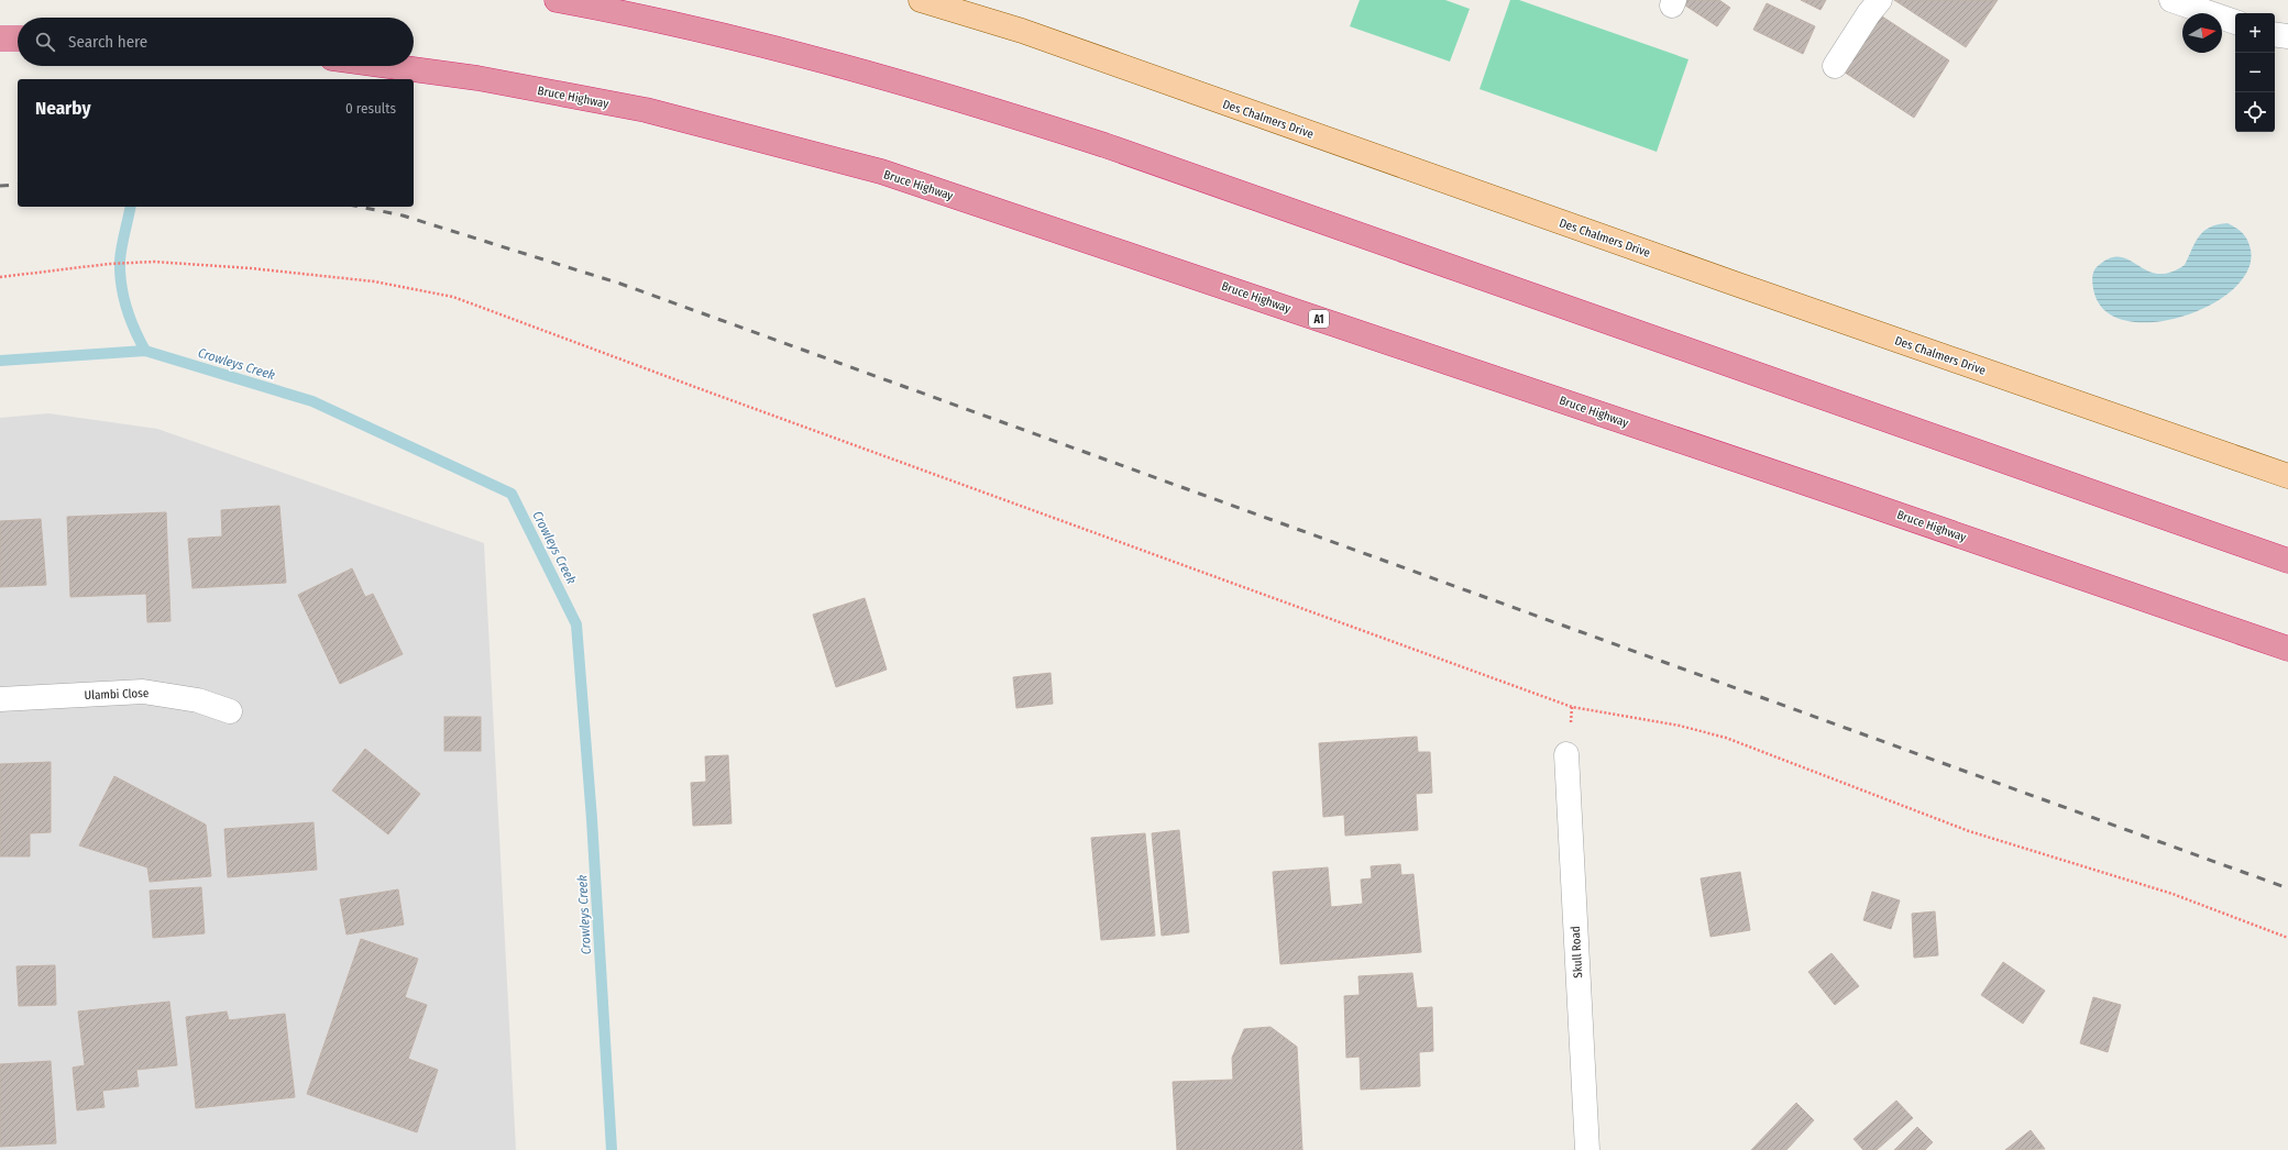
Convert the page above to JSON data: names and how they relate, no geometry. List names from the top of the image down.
{
  "streets": {
    "highway": ["Bruce Highway", "A1"],
    "main road": ["Des Chalmers Drive"],
    "street": ["Ulambi Close", "Skull Road"]
  },
  "water": ["Crowleys Creek"],
  "north": "right",
  "page": {
    "map_buttons": ["+", "−"],
    "search": "Search here",
    "heading": ["Nearby", "0 results"]
  }
}
